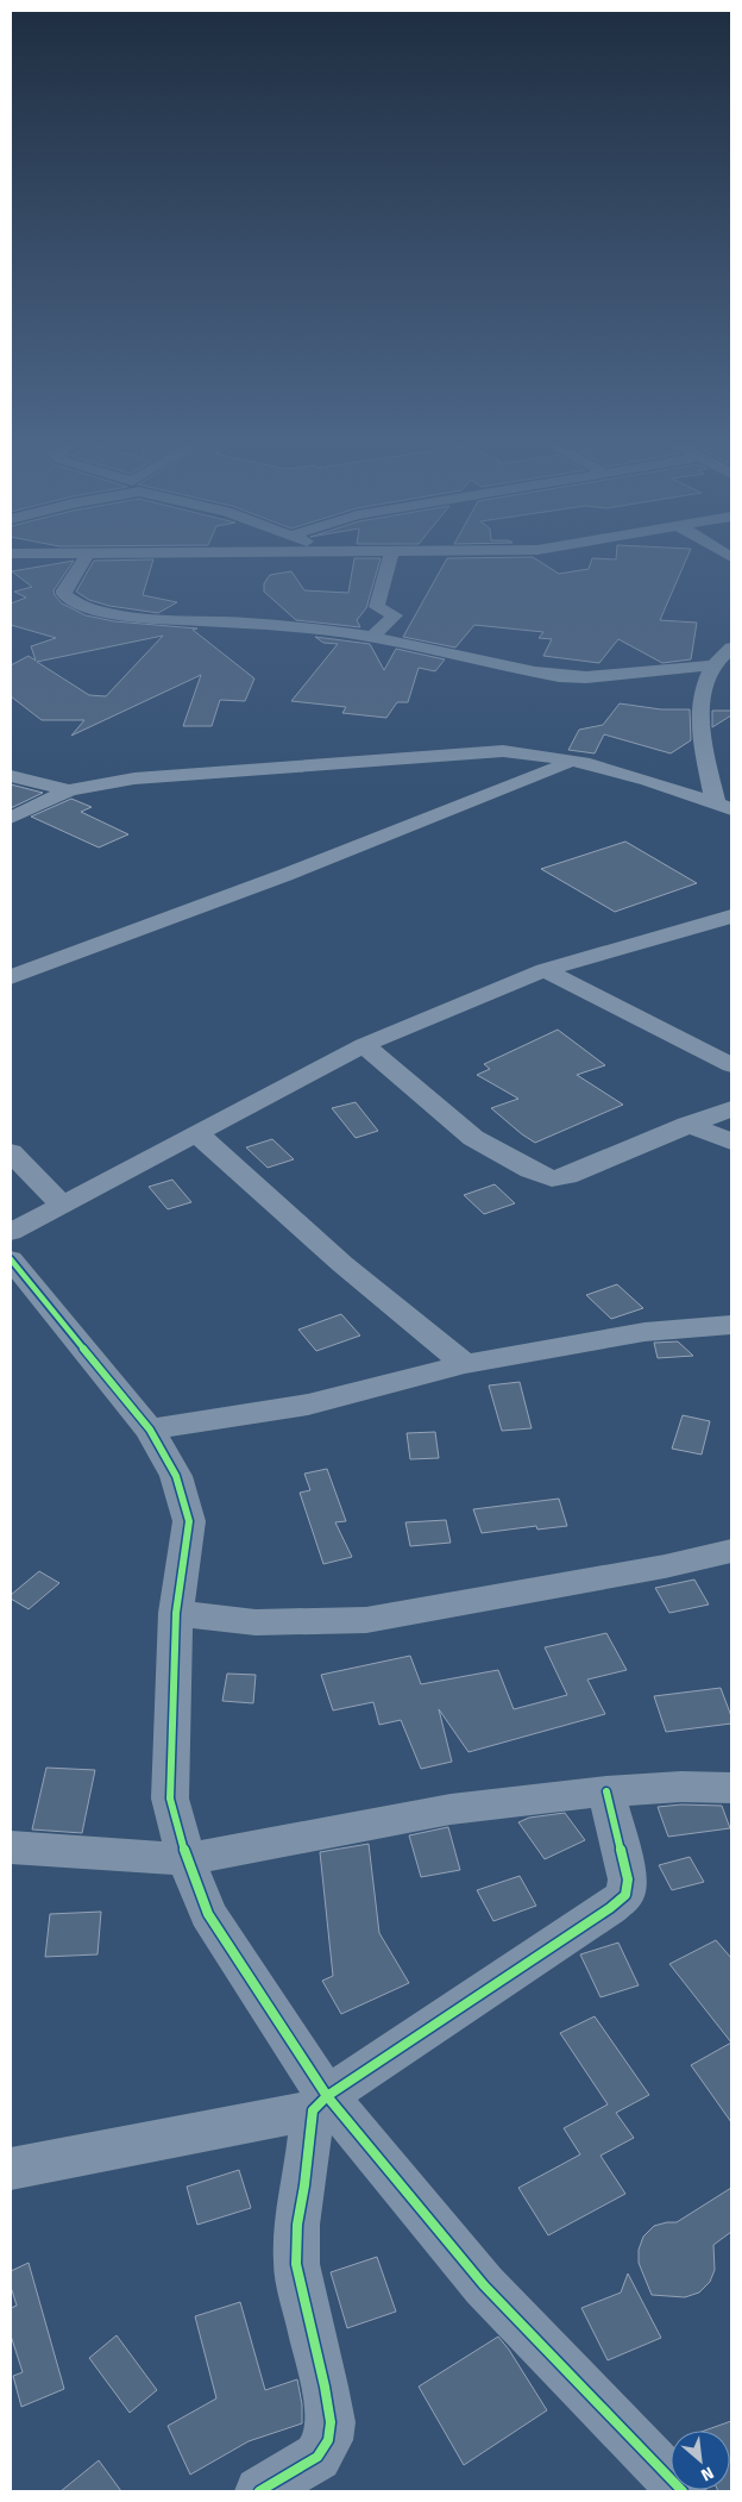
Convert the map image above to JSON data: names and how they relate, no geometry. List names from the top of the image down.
{
  "north": "bottom right"
}
